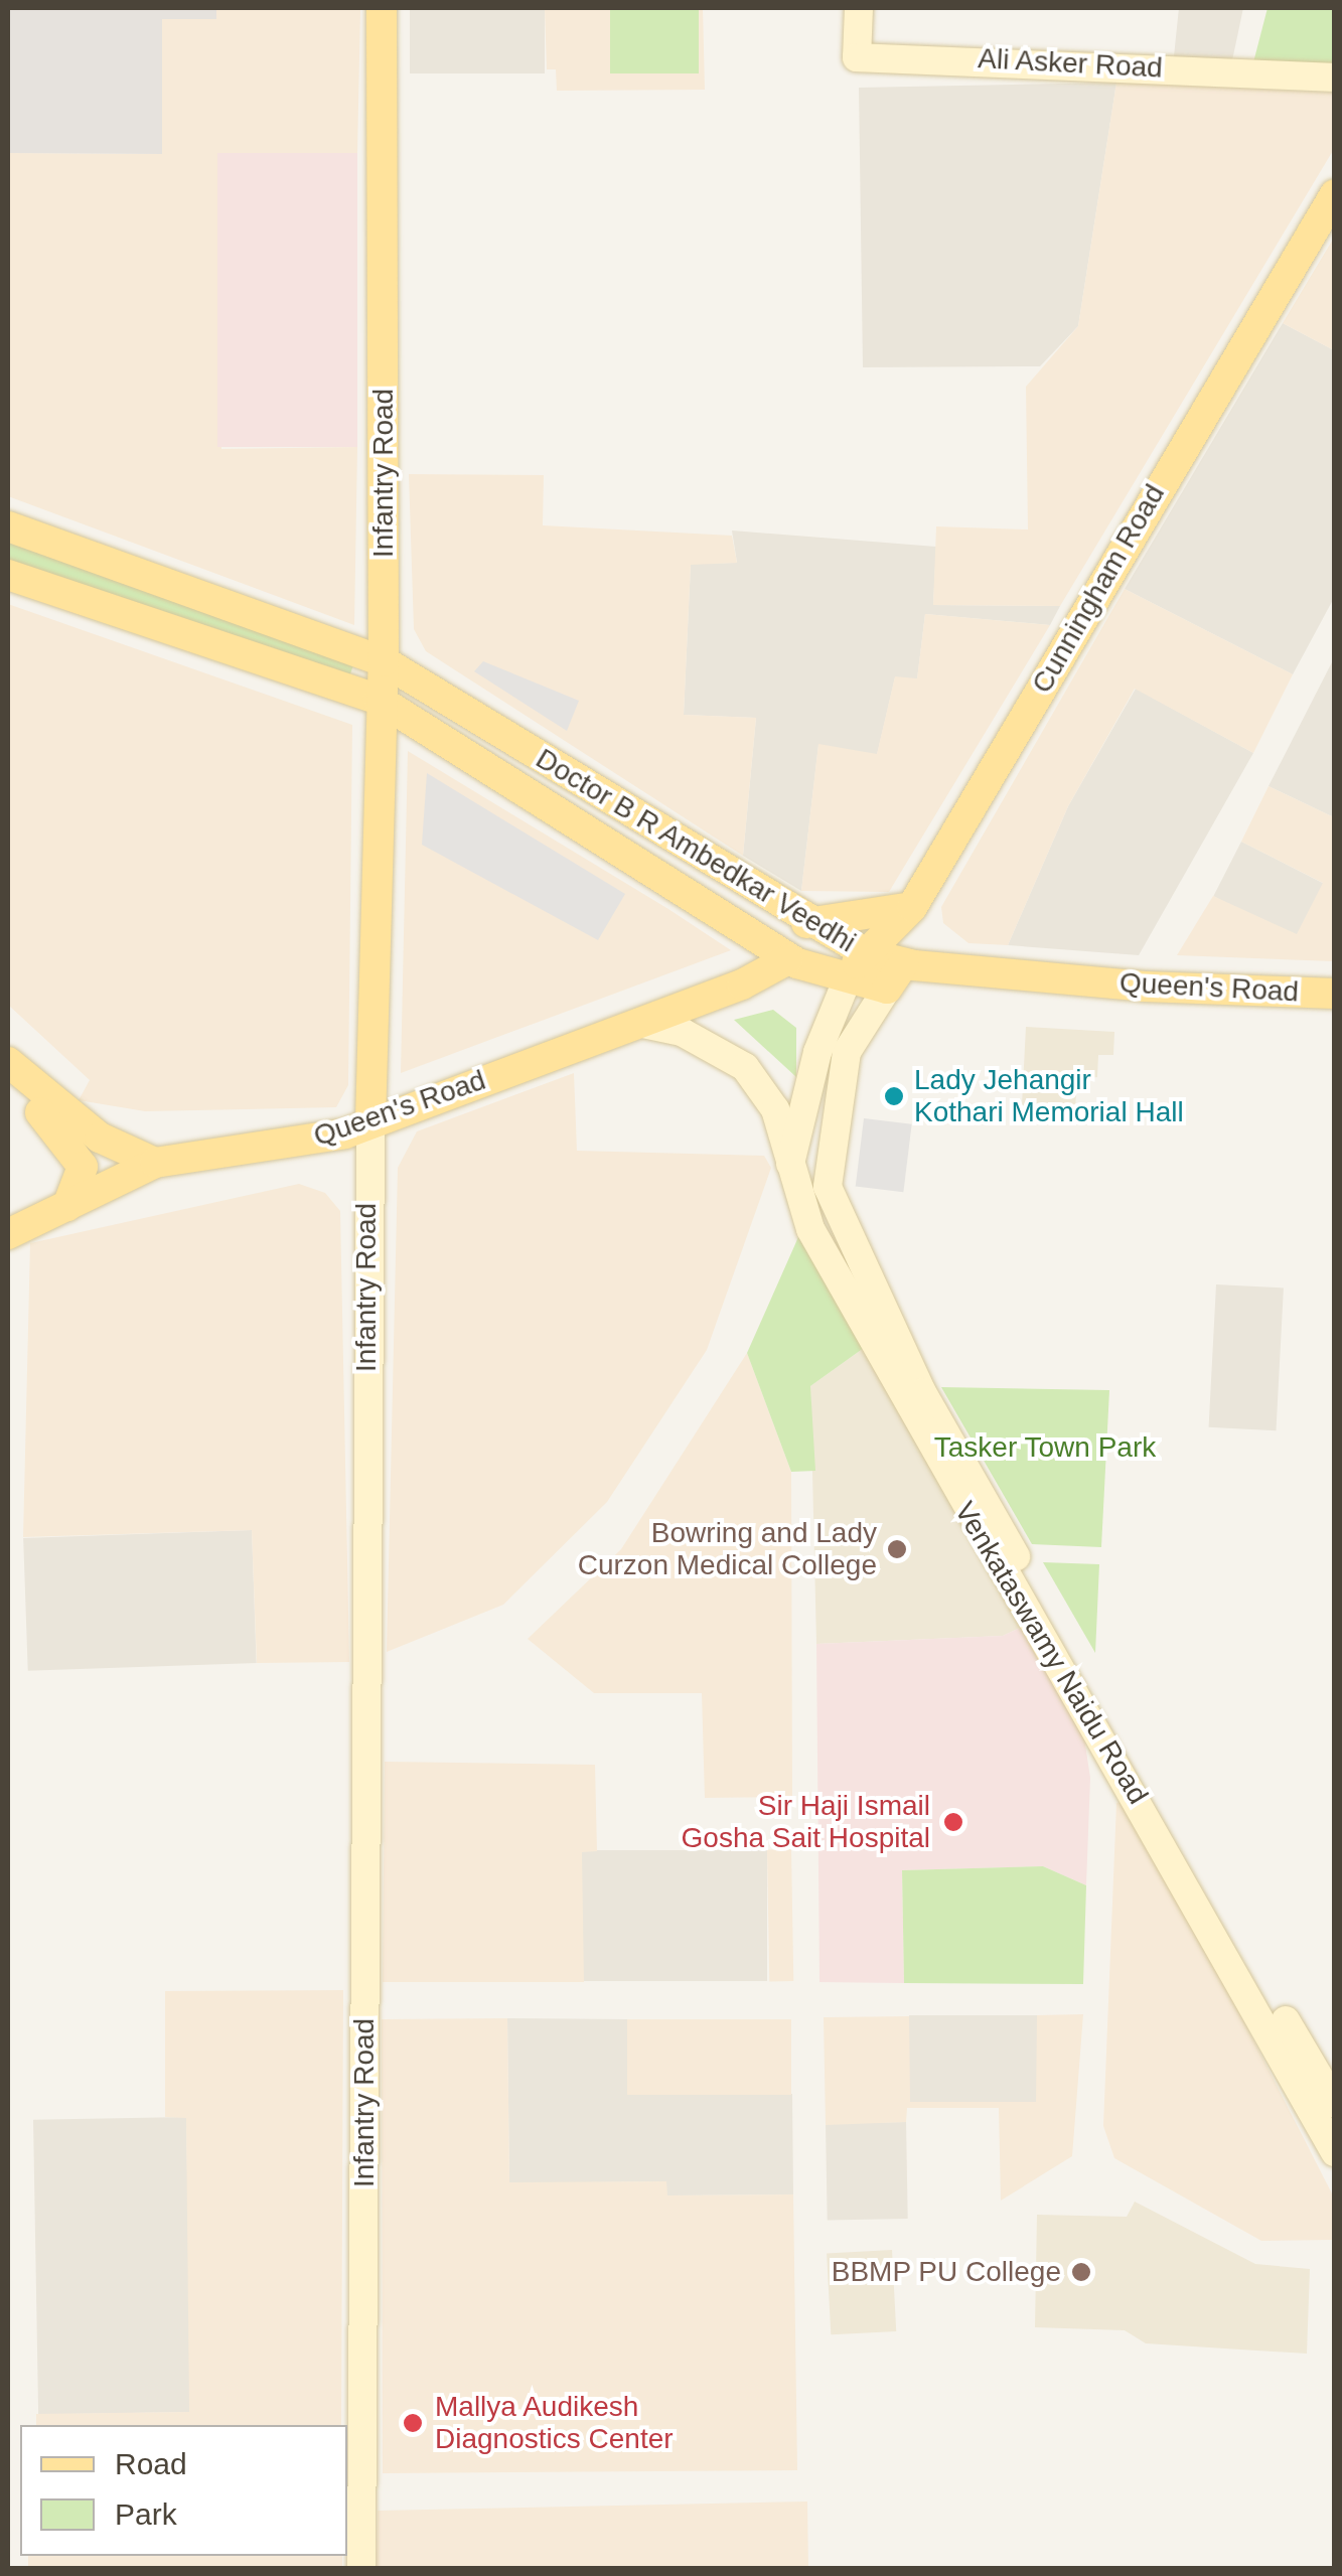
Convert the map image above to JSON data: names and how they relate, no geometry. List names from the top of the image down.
{
  "streets": {
    "main road": [
      "Infantry Road",
      "Cunningham Road",
      "Doctor B R Ambedkar Veedhi",
      "Queen's Road"
    ],
    "street": ["Ali Asker Road", "Venkataswamy Naidu Road"]
  },
  "crossings": [
    ["Infantry Road", "Doctor B R Ambedkar Veedhi"],
    ["Infantry Road", "Queen's Road"],
    ["Cunningham Road", "Doctor B R Ambedkar Veedhi"],
    ["Doctor B R Ambedkar Veedhi", "Queen's Road"],
    ["Doctor B R Ambedkar Veedhi", "Venkataswamy Naidu Road"],
    ["Queen's Road", "Venkataswamy Naidu Road"]
  ],
  "parks": ["Tasker Town Park"],
  "places": [
    "Lady Jehangir Kothari Memorial Hall",
    "Bowring and Lady Curzon Medical College",
    "Sir Haji Ismail Gosha Sait Hospital",
    "BBMP PU College",
    "Mallya Audikesh Diagnostics Center"
  ],
  "legend": ["Road", "Park"]
}
